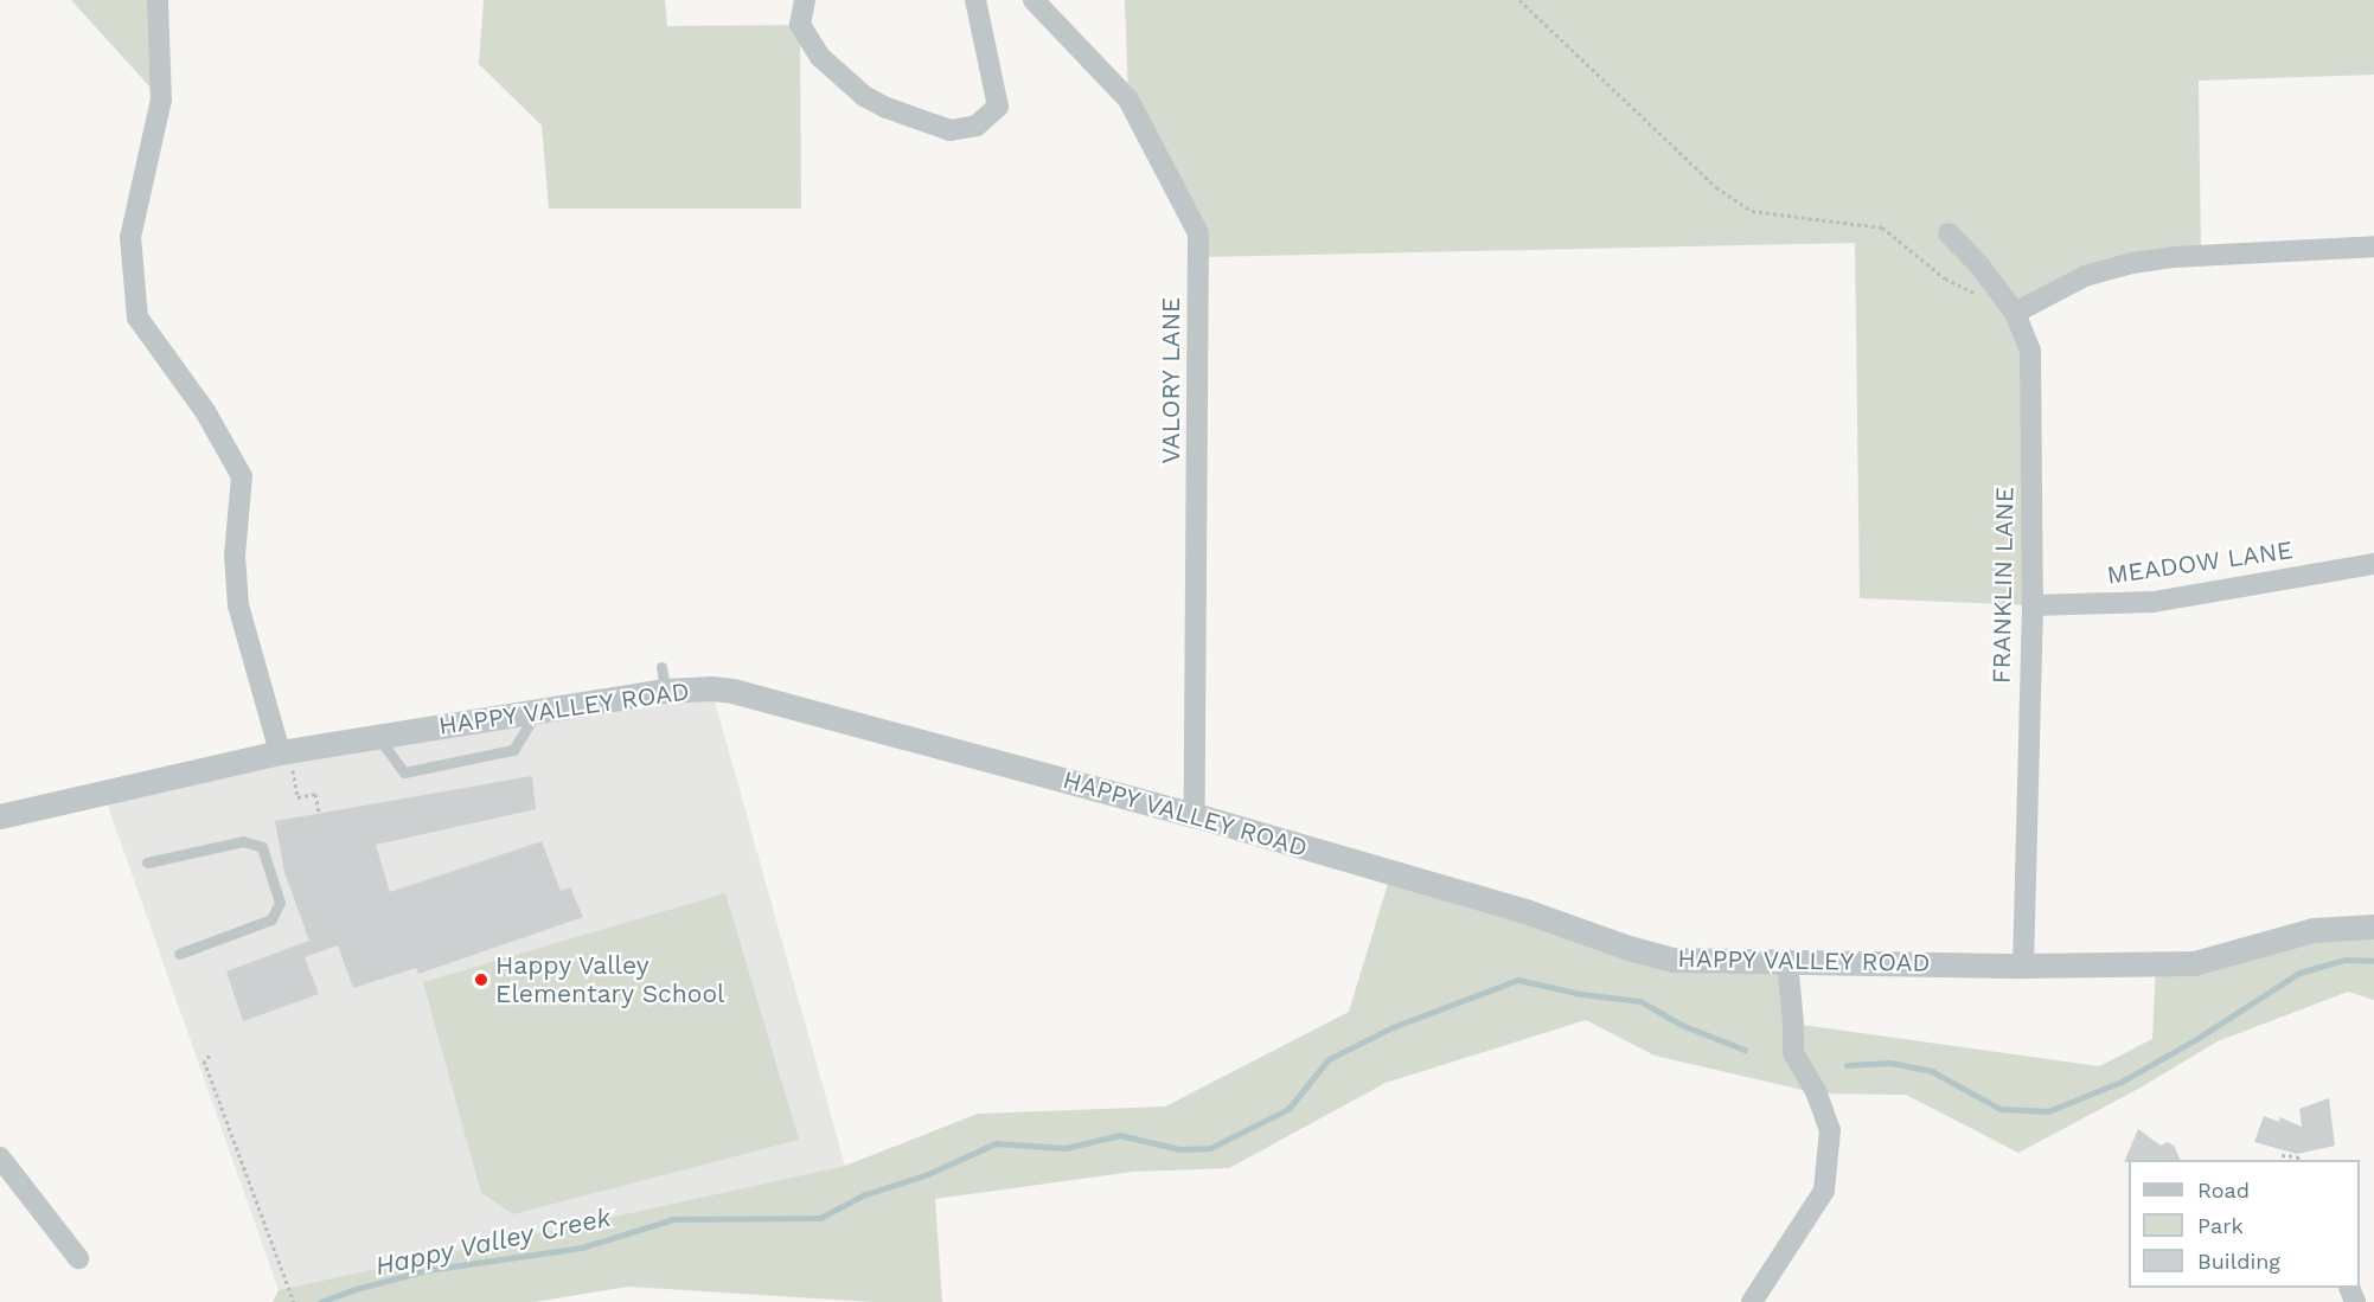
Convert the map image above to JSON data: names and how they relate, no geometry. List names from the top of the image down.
{
  "streets": {
    "street": [
      "VALORY LANE",
      "MEADOW LANE",
      "FRANKLIN LANE",
      "HAPPY VALLEY ROAD"
    ]
  },
  "crossings": [
    ["VALORY LANE", "HAPPY VALLEY ROAD"],
    ["MEADOW LANE", "FRANKLIN LANE"],
    ["FRANKLIN LANE", "HAPPY VALLEY ROAD"]
  ],
  "water": ["Happy Valley Creek"],
  "places": ["Happy Valley Elementary School"],
  "legend": ["Road", "Park", "Building"]
}
